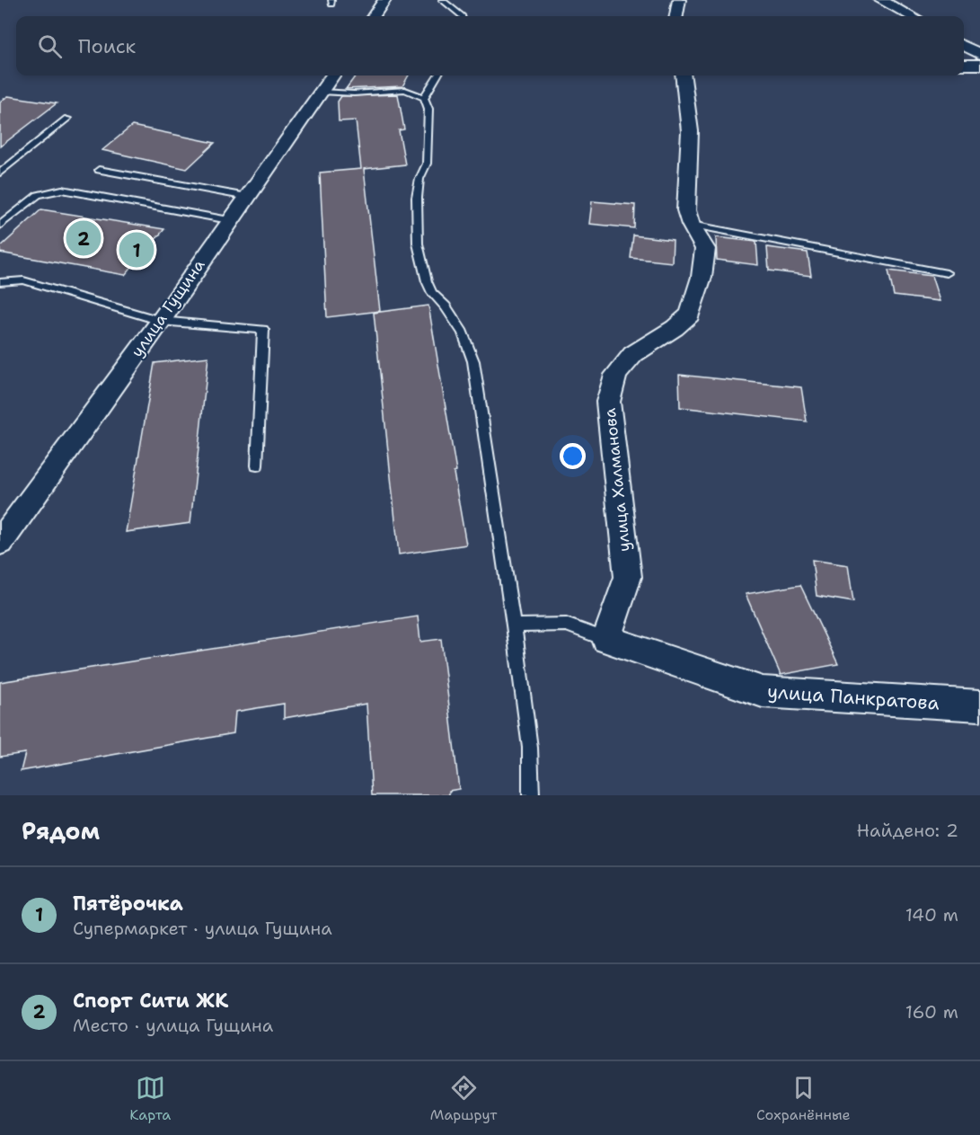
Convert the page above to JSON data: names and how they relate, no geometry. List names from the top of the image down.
{
  "streets": {
    "street": ["улица Гущина", "улица Халманова", "улица Панкратова"]
  },
  "crossings": [
    ["улица Халманова", "улица Панкратова"]
  ],
  "page": {
    "search": "Поиск",
    "pins": ["2", "1"],
    "heading": ["Рядом", "Найдено: 2"],
    "list": [
      {
        "mark": "1",
        "name": "Пятёрочка",
        "note": "Супермаркет · улица Гущина",
        "value": "140 m"
      },
      {
        "mark": "2",
        "name": "Спорт Сити ЖК",
        "note": "Место · улица Гущина",
        "value": "160 m"
      }
    ],
    "nav": ["Карта", "Маршрут", "Сохранённые"]
  }
}
